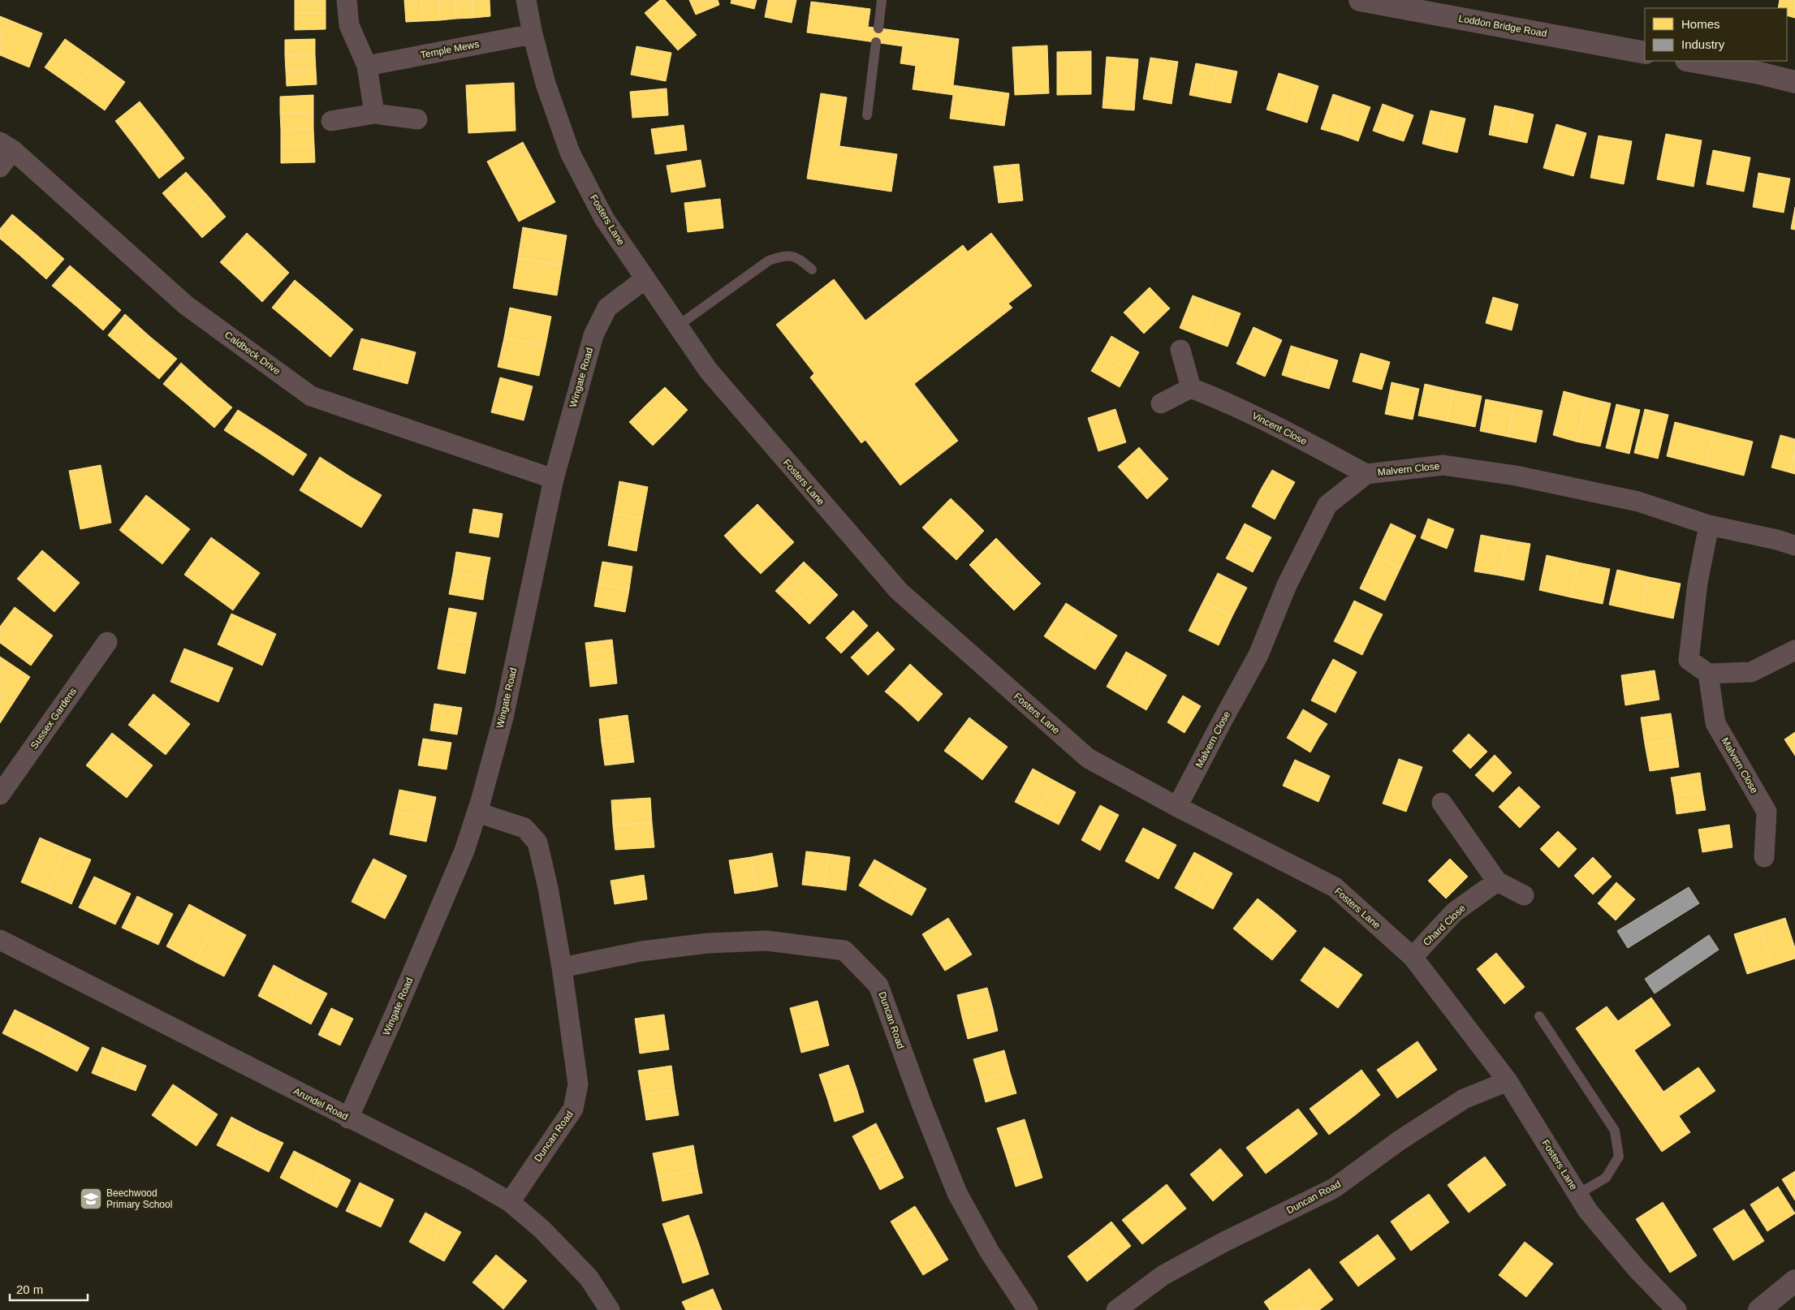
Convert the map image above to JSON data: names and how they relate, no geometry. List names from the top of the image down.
{
  "streets": {
    "street": [
      "Loddon Bridge Road",
      "Temple Mews",
      "Fosters Lane",
      "Caldbeck Drive",
      "Wingate Road",
      "Vincent Close",
      "Malvern Close",
      "Sussex Gardens",
      "Chard Close",
      "Duncan Road",
      "Arundel Road"
    ]
  },
  "crossings": [
    ["Temple Mews", "Fosters Lane"],
    ["Fosters Lane", "Wingate Road"],
    ["Fosters Lane", "Malvern Close"],
    ["Fosters Lane", "Chard Close"],
    ["Fosters Lane", "Duncan Road"],
    ["Caldbeck Drive", "Wingate Road"],
    ["Wingate Road", "Duncan Road"],
    ["Wingate Road", "Arundel Road"],
    ["Vincent Close", "Malvern Close"],
    ["Duncan Road", "Arundel Road"]
  ],
  "places": {
    "school or university": ["Beechwood Primary School"]
  },
  "legend": ["Homes", "Industry"],
  "scale_bar": "20 m"
}
